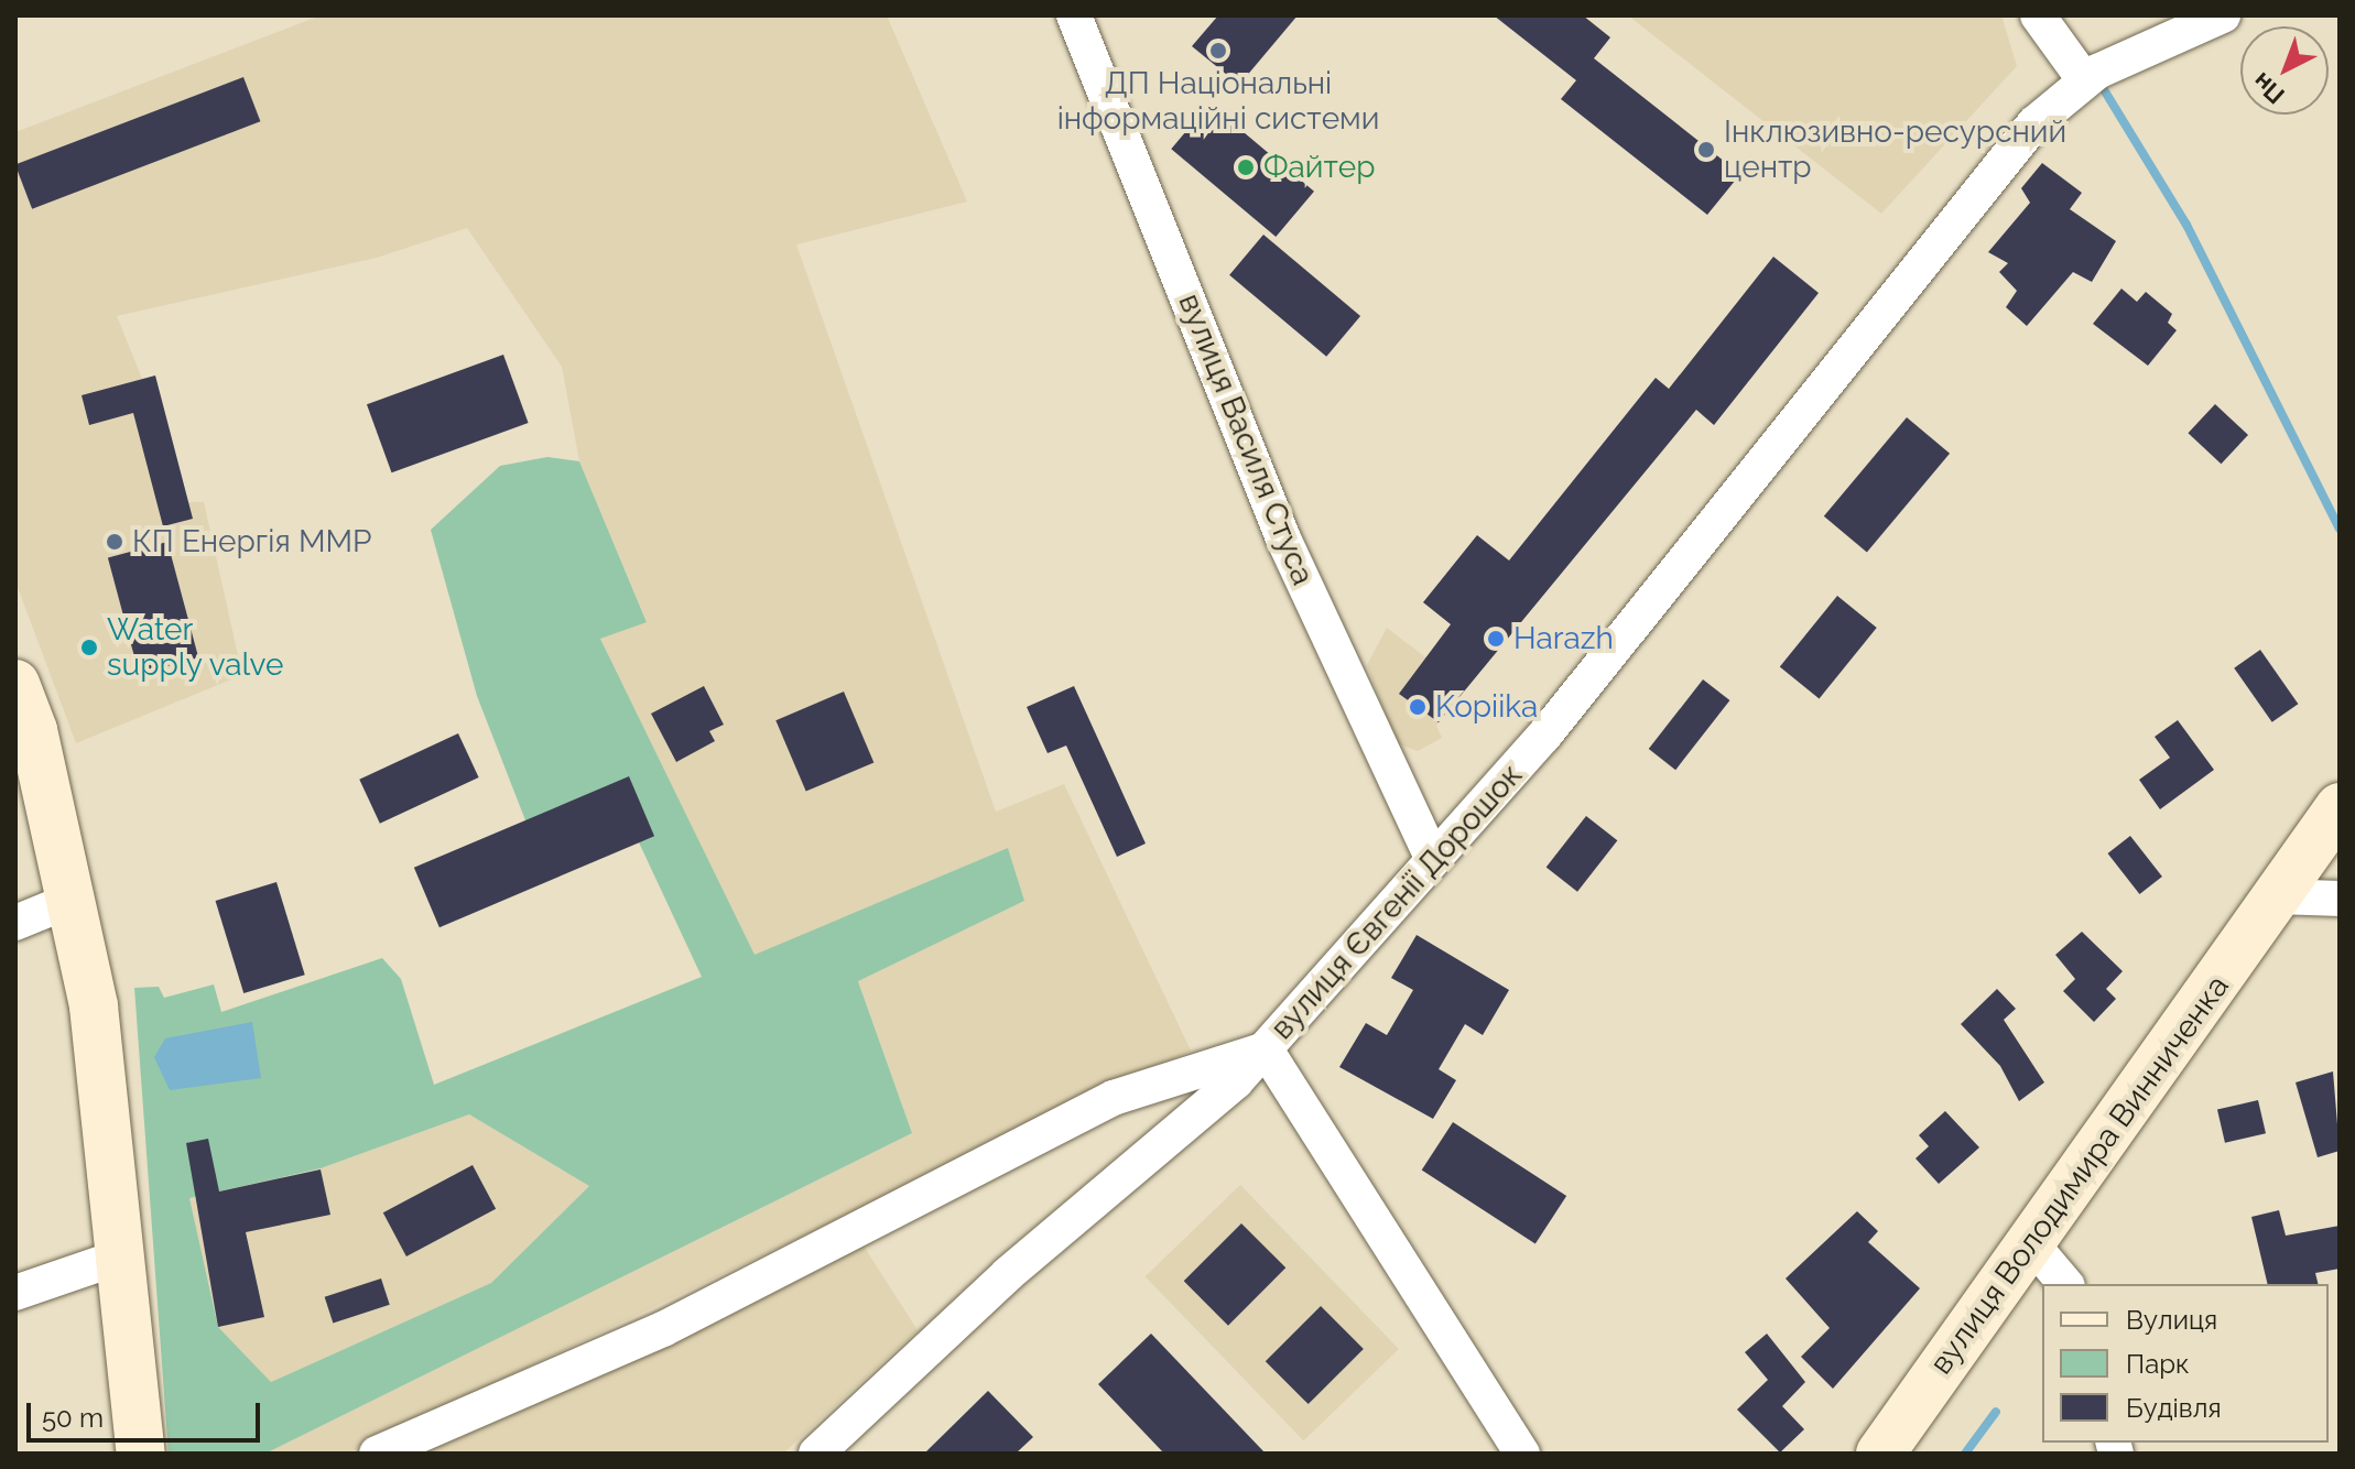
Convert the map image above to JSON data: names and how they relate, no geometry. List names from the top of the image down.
{
  "streets": {
    "main road": ["вулиця Володимира Винниченка"],
    "street": ["вулиця Василя Стуса", "вулиця Євгенії Дорошок"]
  },
  "crossings": [
    ["вулиця Василя Стуса", "вулиця Євгенії Дорошок"]
  ],
  "places": [
    "ДП Національні інформаційні системи",
    "Інклюзивно-ресурсний центр",
    "Файтер",
    "КП Енергія ММР",
    "Harazh",
    "Water supply valve",
    "Kopiika"
  ],
  "legend": ["Вулиця", "Парк", "Будівля"],
  "scale_bar": "50 m",
  "north": "bottom left"
}
